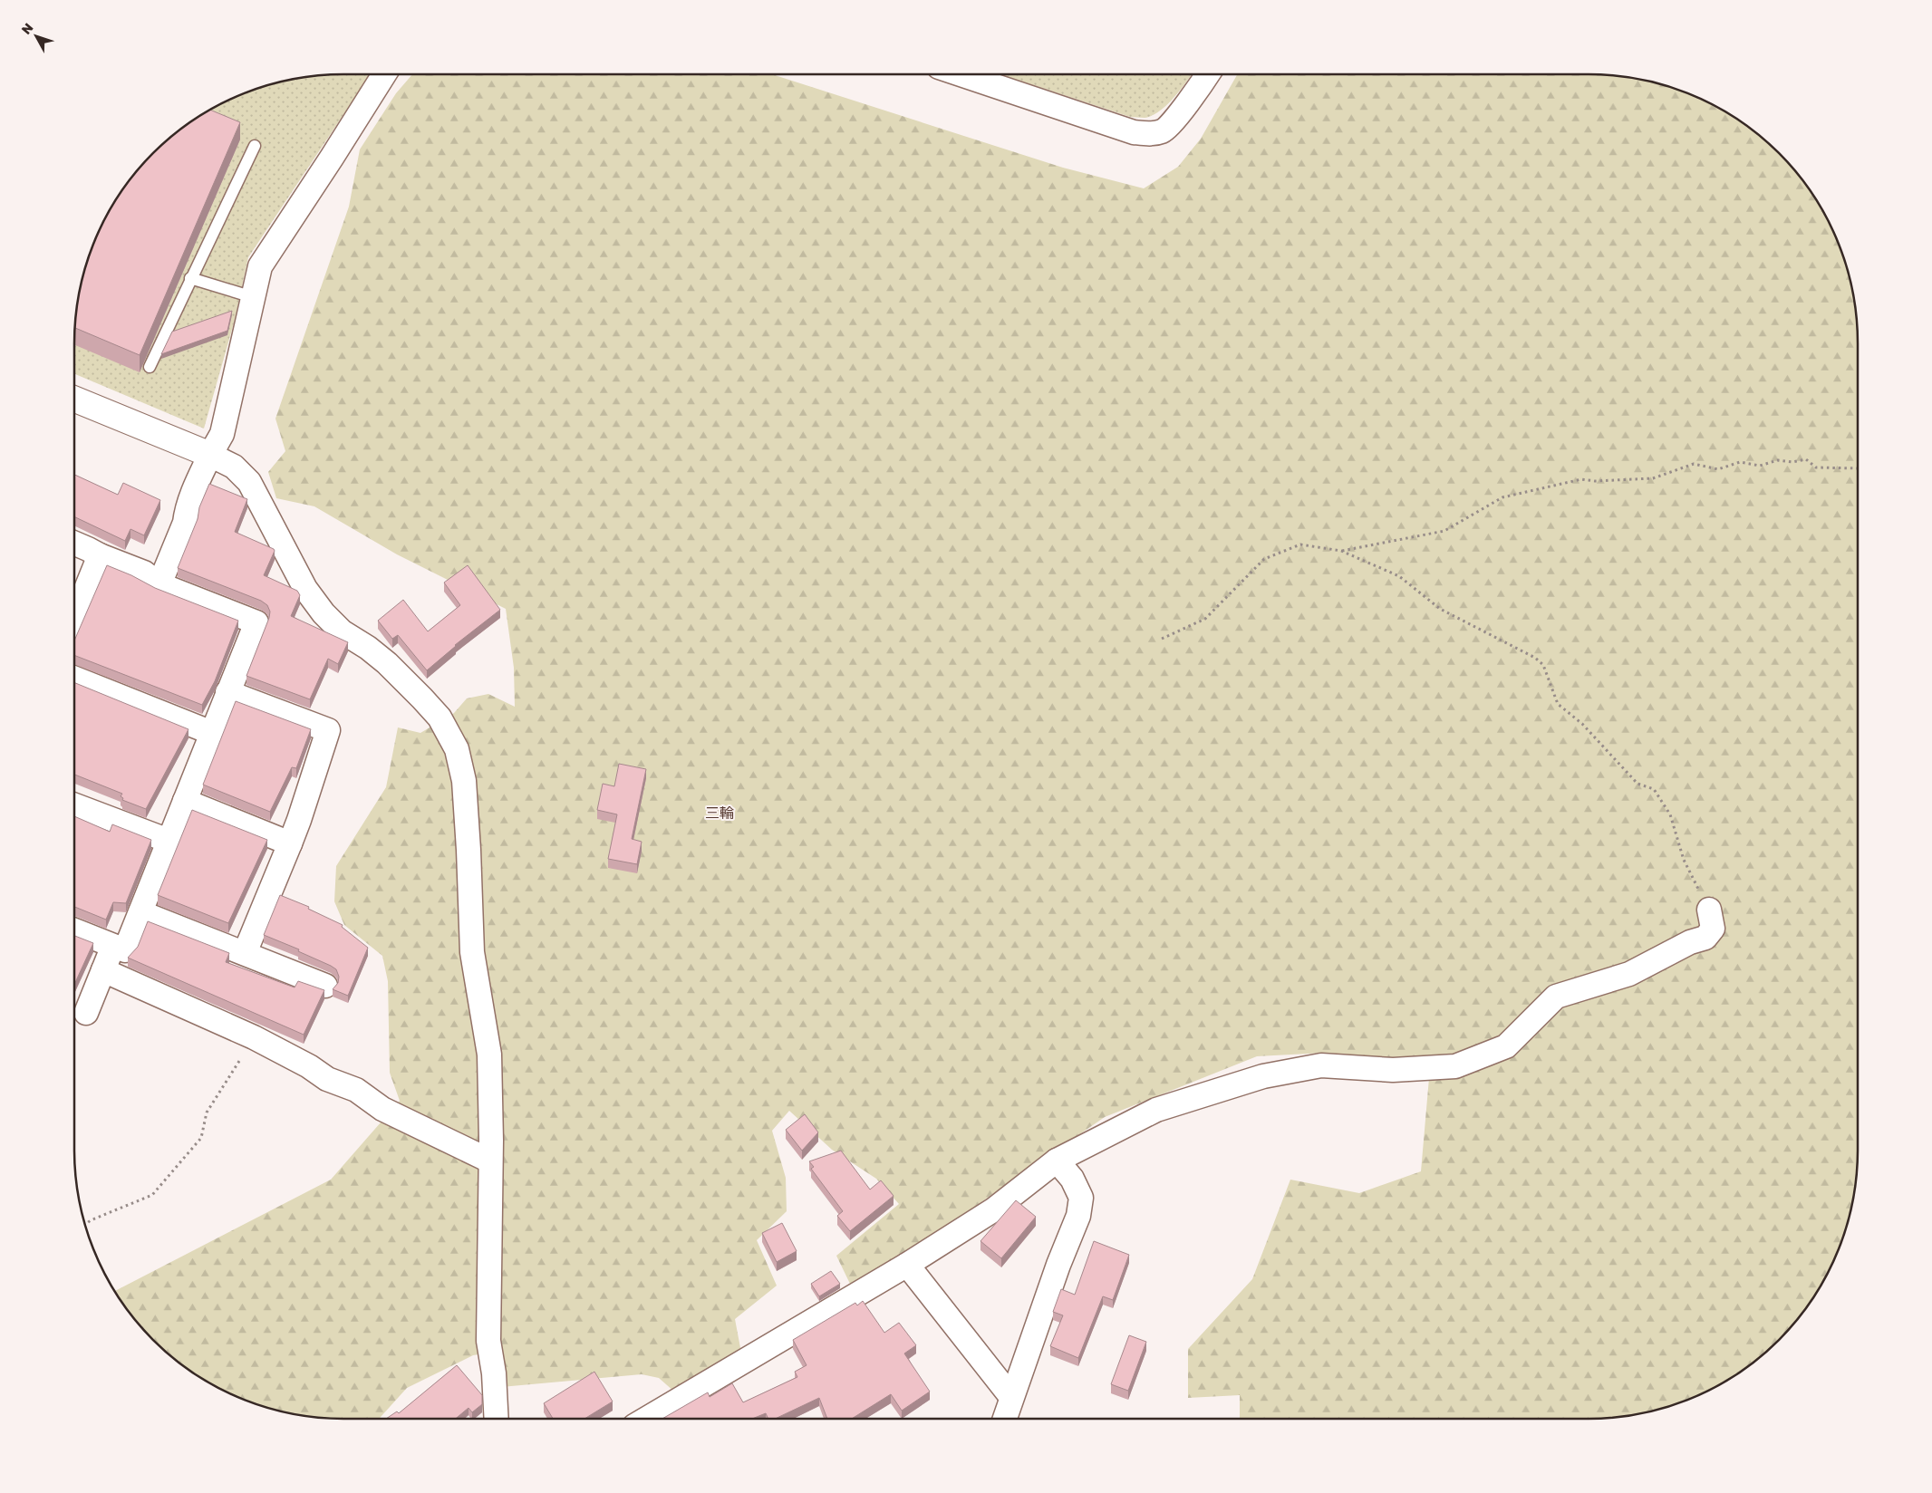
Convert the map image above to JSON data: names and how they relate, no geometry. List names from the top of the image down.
{
  "districts": ["三輪"],
  "north": "top left"
}
